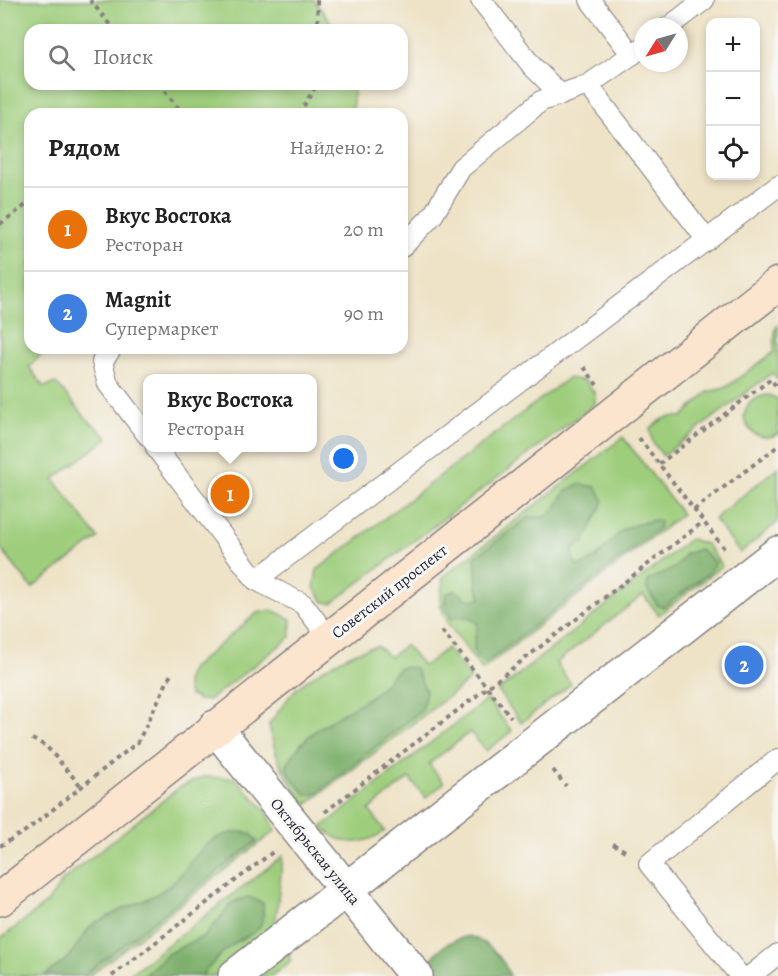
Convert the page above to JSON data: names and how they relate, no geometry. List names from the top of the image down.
{
  "streets": {
    "main road": ["Советский проспект"],
    "street": ["Октябрьская улица"]
  },
  "crossings": [
    ["Советский проспект", "Октябрьская улица"]
  ],
  "north": "bottom left",
  "page": {
    "map_buttons": ["+", "−"],
    "search": "Поиск",
    "heading": ["Рядом", "Найдено: 2"],
    "list": [
      {
        "mark": "1",
        "name": "Вкус Востока",
        "note": "Ресторан",
        "value": "20 m"
      },
      {
        "mark": "2",
        "name": "Magnit",
        "note": "Супермаркет",
        "value": "90 m"
      }
    ],
    "popup": ["Вкус Востока", "Ресторан"],
    "pins": ["1", "2"]
  }
}
